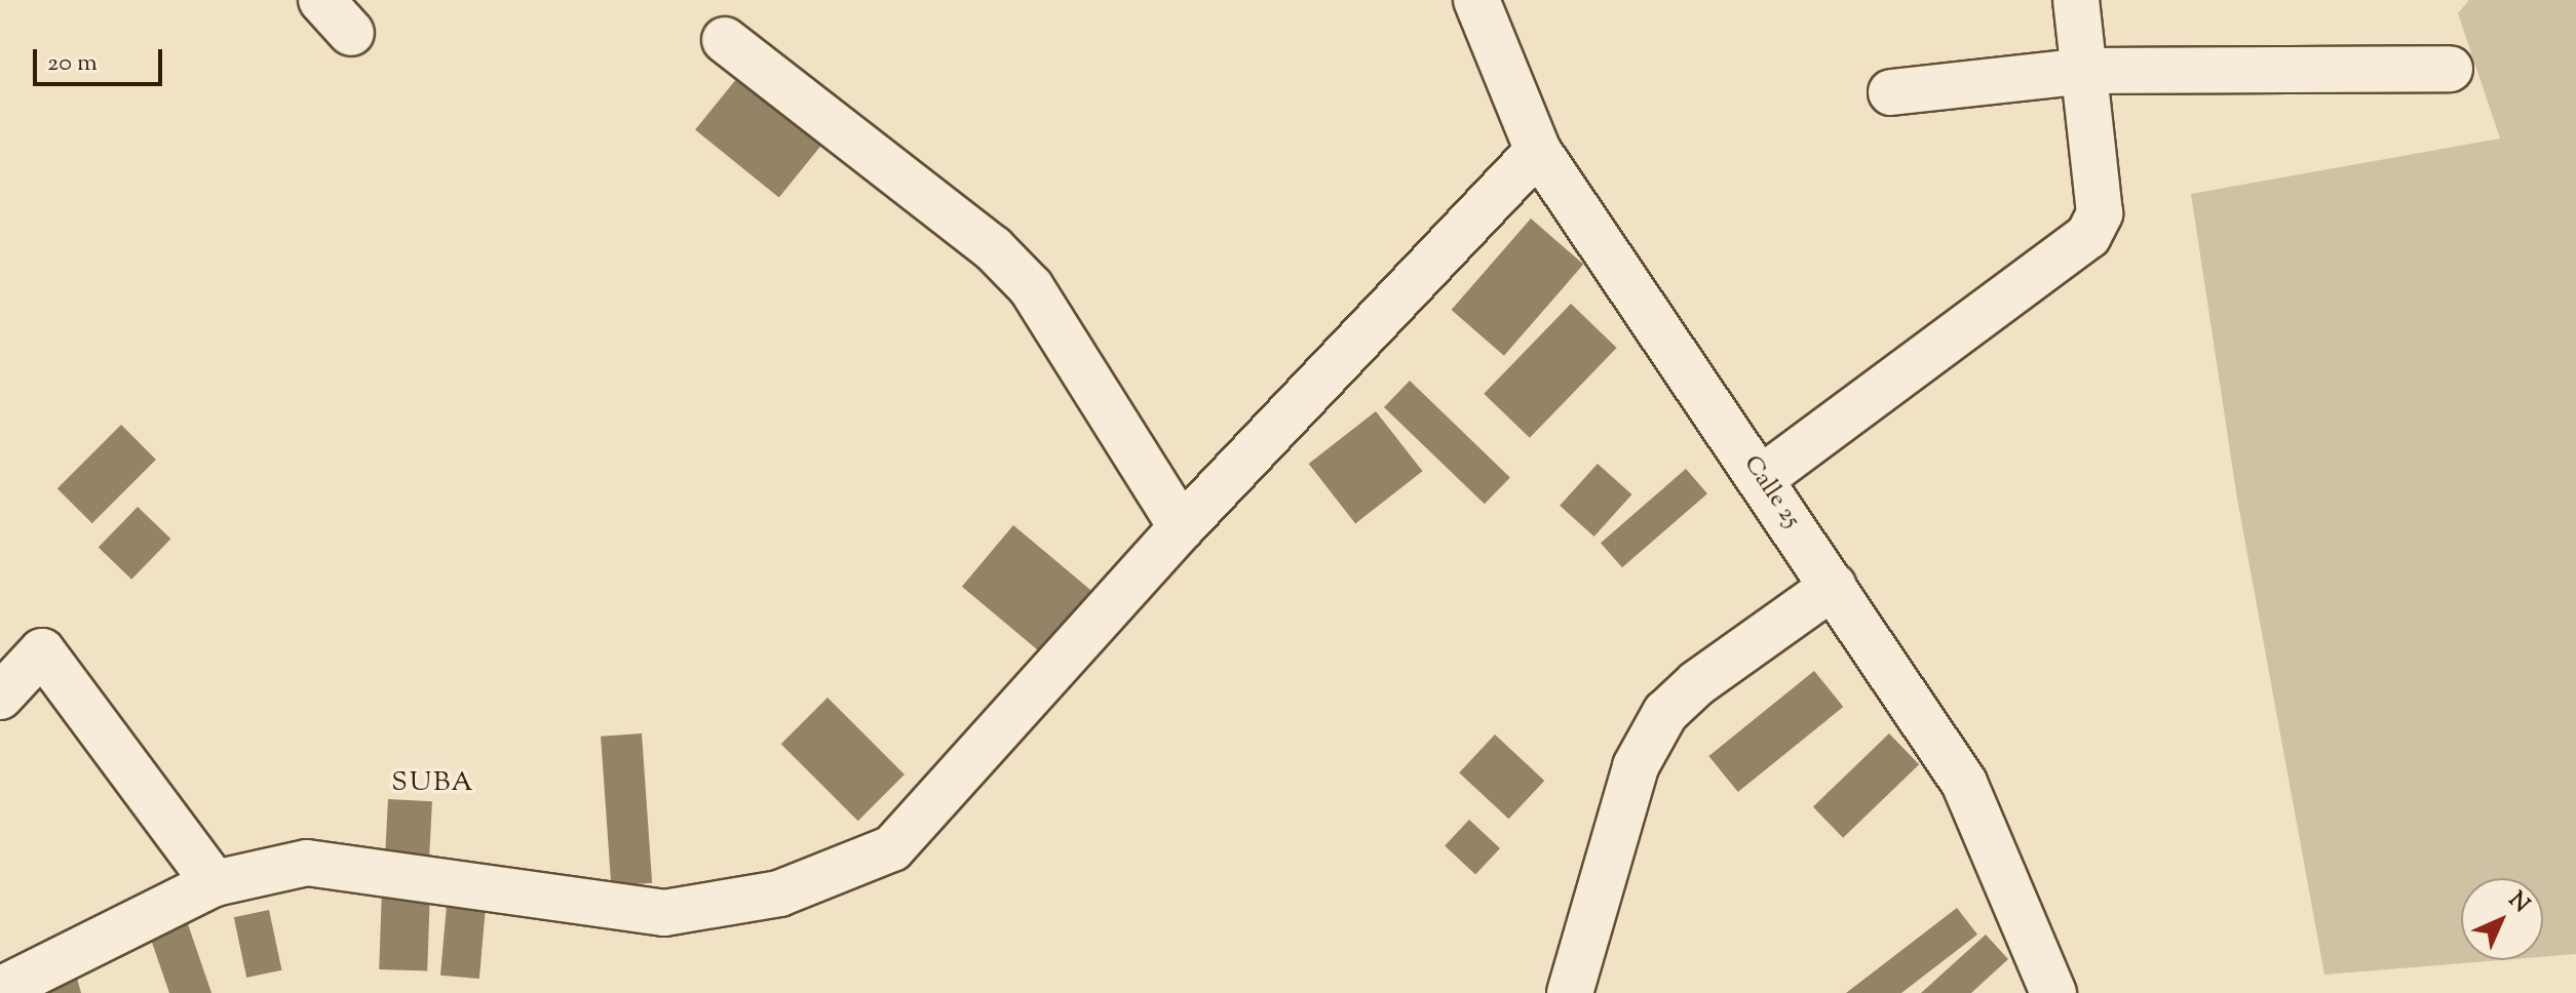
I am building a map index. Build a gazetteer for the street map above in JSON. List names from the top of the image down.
{
  "streets": {
    "street": ["Calle 25"]
  },
  "districts": ["SUBA"],
  "scale_bar": "20 m",
  "north": "top right"
}
